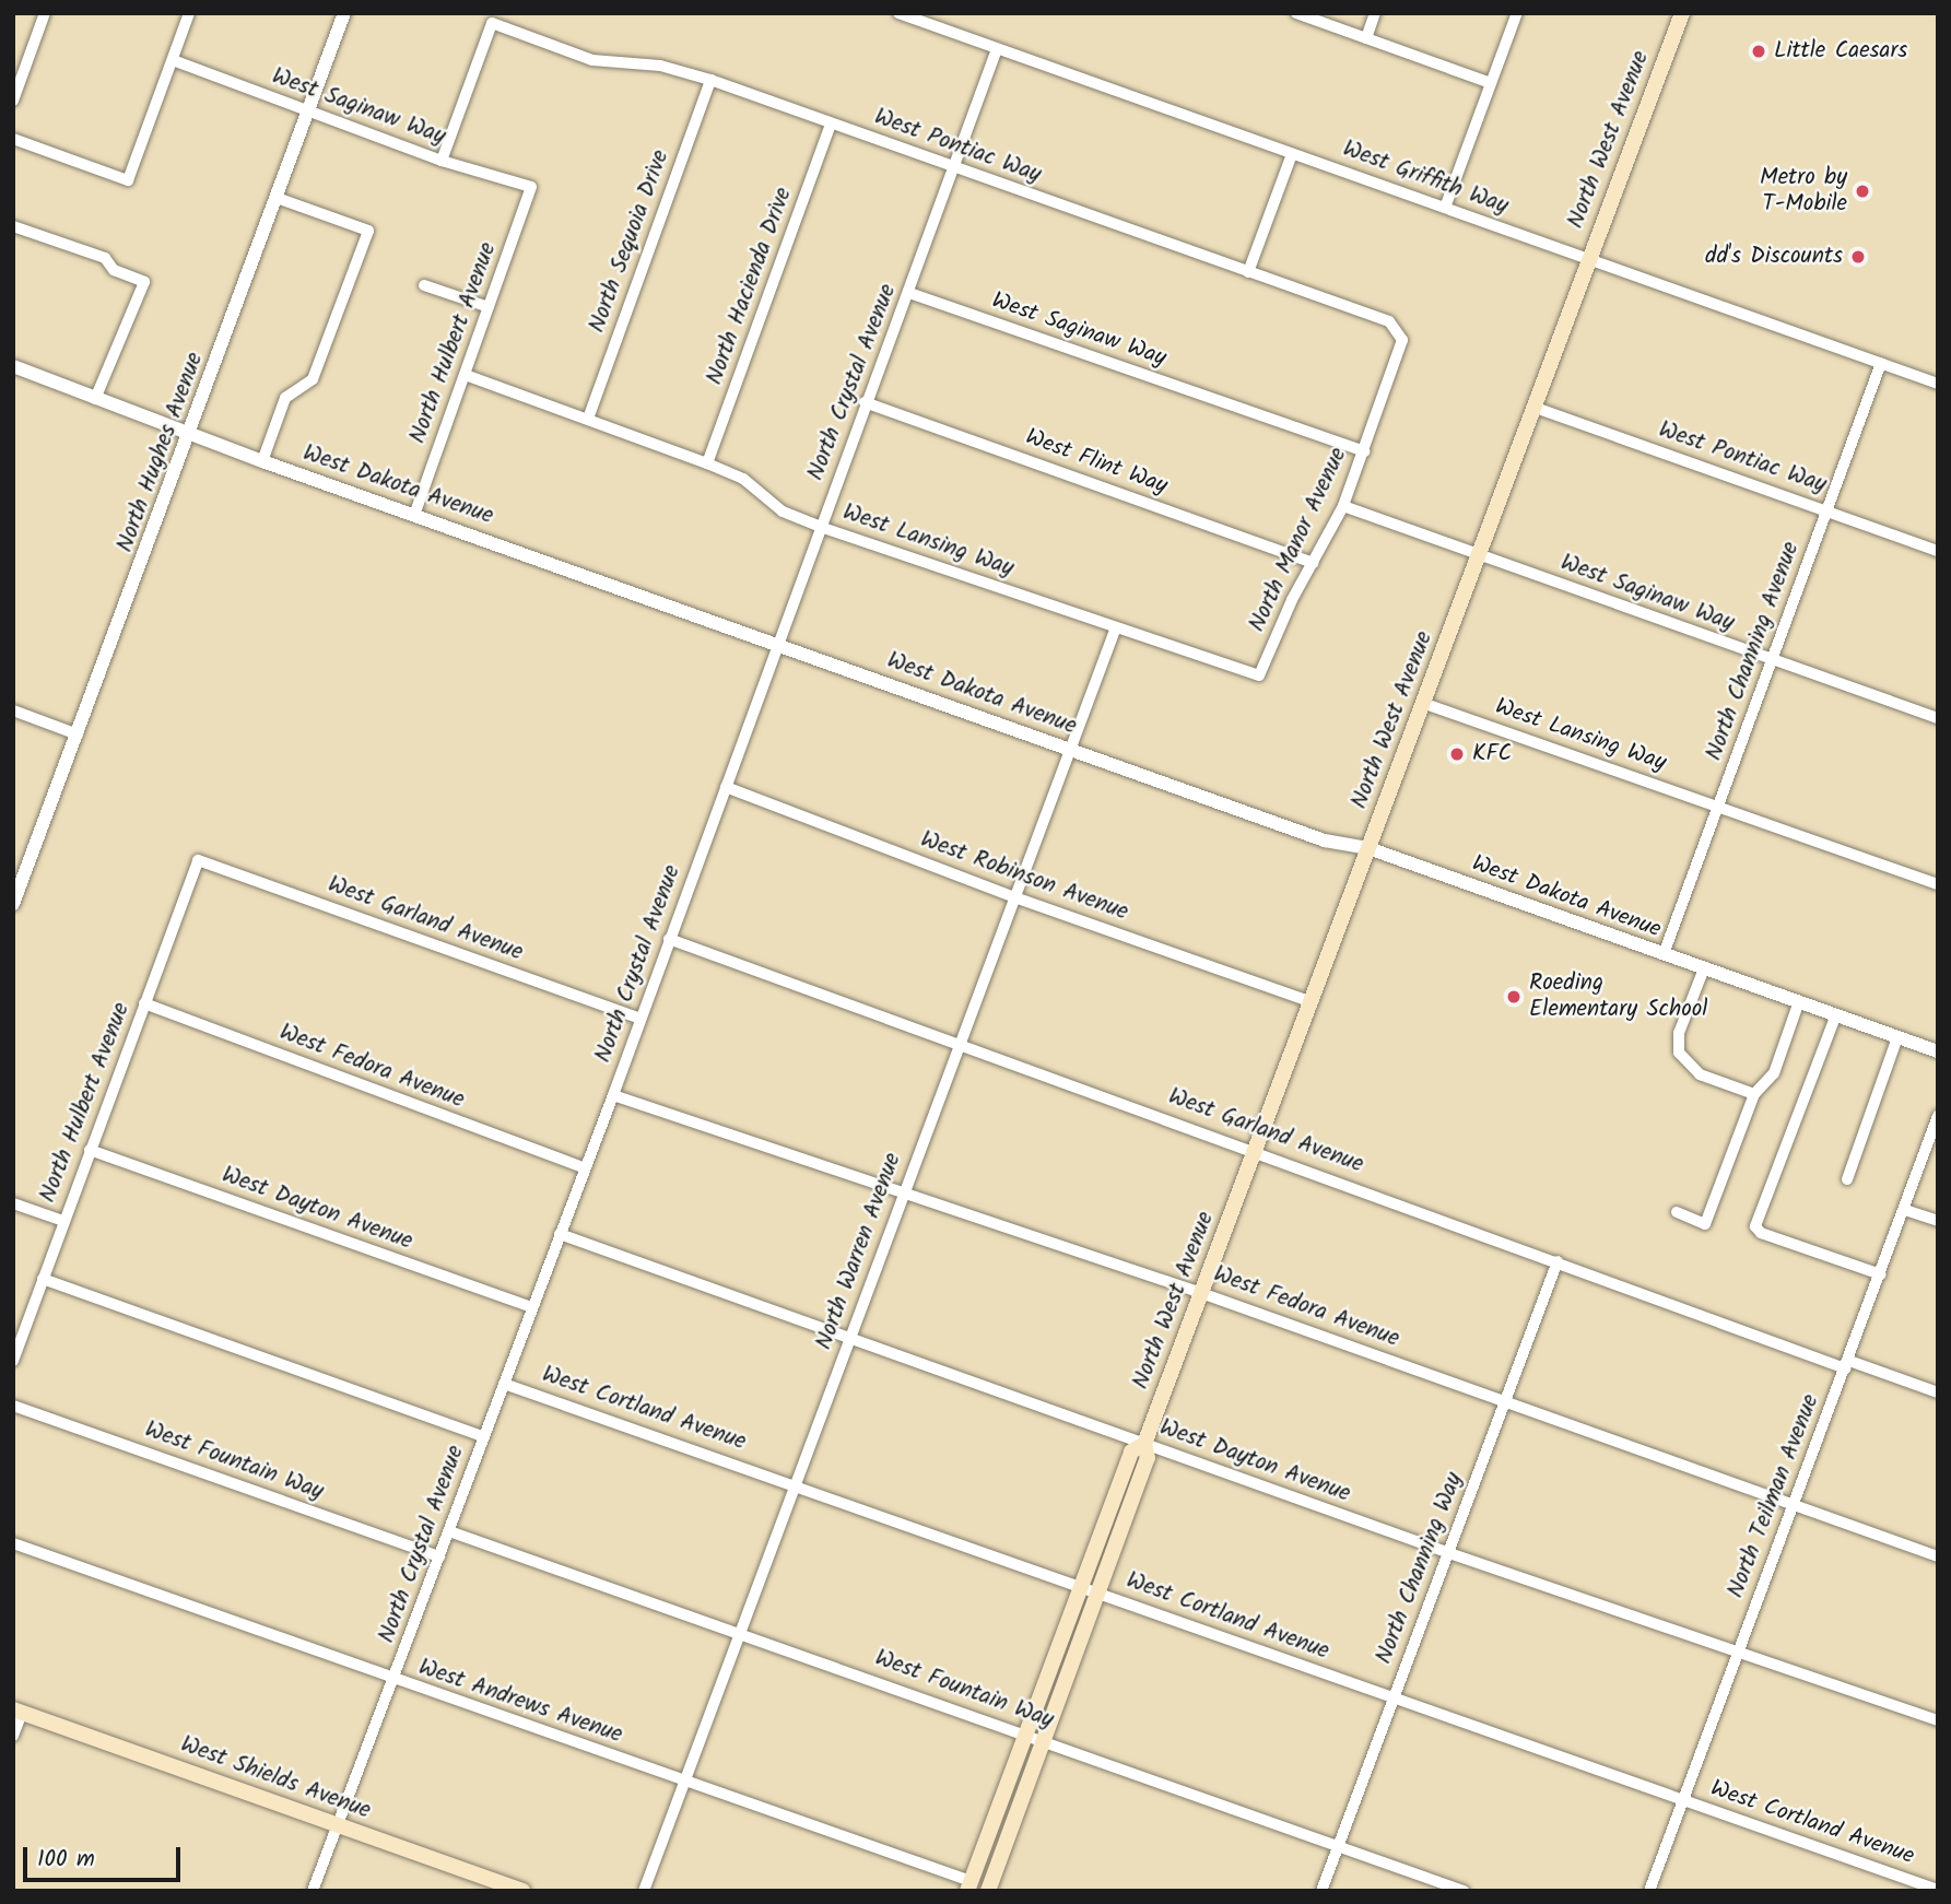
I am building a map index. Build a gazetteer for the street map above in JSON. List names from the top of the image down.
{
  "streets": {
    "main road": ["North West Avenue", "West Shields Avenue"],
    "street": [
      "West Saginaw Way",
      "West Pontiac Way",
      "West Griffith Way",
      "North Sequoia Drive",
      "North Hacienda Drive",
      "North Hulbert Avenue",
      "North Crystal Avenue",
      "North Hughes Avenue",
      "West Flint Way",
      "West Dakota Avenue",
      "North Manor Avenue",
      "West Lansing Way",
      "North Channing Avenue",
      "West Robinson Avenue",
      "West Garland Avenue",
      "West Fedora Avenue",
      "West Dayton Avenue",
      "North Warren Avenue",
      "West Cortland Avenue",
      "West Fountain Way",
      "North Teilman Avenue",
      "North Channing Way",
      "West Andrews Avenue"
    ]
  },
  "crossings": [
    ["West Saginaw Way", "North West Avenue"],
    ["West Saginaw Way", "West Pontiac Way"],
    ["West Saginaw Way", "North Hulbert Avenue"],
    ["West Saginaw Way", "North Crystal Avenue"],
    ["West Saginaw Way", "North Hughes Avenue"],
    ["West Saginaw Way", "North Manor Avenue"],
    ["West Saginaw Way", "North Channing Avenue"],
    ["North West Avenue", "West Pontiac Way"],
    ["North West Avenue", "West Griffith Way"],
    ["North West Avenue", "West Dakota Avenue"],
    ["North West Avenue", "West Lansing Way"],
    ["North West Avenue", "West Robinson Avenue"],
    ["North West Avenue", "West Garland Avenue"],
    ["North West Avenue", "West Fedora Avenue"],
    ["North West Avenue", "West Dayton Avenue"],
    ["North West Avenue", "West Cortland Avenue"],
    ["North West Avenue", "West Fountain Way"],
    ["North West Avenue", "West Andrews Avenue"],
    ["West Pontiac Way", "North Sequoia Drive"],
    ["West Pontiac Way", "North Hacienda Drive"],
    ["West Pontiac Way", "North Crystal Avenue"],
    ["West Pontiac Way", "North Manor Avenue"],
    ["West Pontiac Way", "North Channing Avenue"],
    ["West Griffith Way", "North Crystal Avenue"],
    ["West Griffith Way", "North Channing Avenue"],
    ["North Sequoia Drive", "West Lansing Way"],
    ["North Hacienda Drive", "West Lansing Way"],
    ["North Hulbert Avenue", "West Dakota Avenue"],
    ["North Hulbert Avenue", "West Lansing Way"],
    ["North Hulbert Avenue", "West Garland Avenue"],
    ["North Hulbert Avenue", "West Fedora Avenue"],
    ["North Hulbert Avenue", "West Dayton Avenue"],
    ["North Crystal Avenue", "West Flint Way"],
    ["North Crystal Avenue", "West Dakota Avenue"],
    ["North Crystal Avenue", "West Lansing Way"],
    ["North Crystal Avenue", "West Robinson Avenue"],
    ["North Crystal Avenue", "West Garland Avenue"],
    ["North Crystal Avenue", "West Fedora Avenue"],
    ["North Crystal Avenue", "West Dayton Avenue"],
    ["North Crystal Avenue", "West Cortland Avenue"],
    ["North Crystal Avenue", "West Fountain Way"],
    ["North Crystal Avenue", "West Andrews Avenue"],
    ["North Crystal Avenue", "West Shields Avenue"],
    ["North Hughes Avenue", "West Dakota Avenue"],
    ["West Flint Way", "North Manor Avenue"],
    ["West Dakota Avenue", "North Channing Avenue"],
    ["West Dakota Avenue", "North Warren Avenue"],
    ["North Manor Avenue", "West Lansing Way"],
    ["West Lansing Way", "North Channing Avenue"],
    ["West Lansing Way", "North Warren Avenue"],
    ["West Robinson Avenue", "North Warren Avenue"],
    ["West Garland Avenue", "North Warren Avenue"],
    ["West Garland Avenue", "North Teilman Avenue"],
    ["West Garland Avenue", "North Channing Way"],
    ["West Fedora Avenue", "North Warren Avenue"],
    ["West Fedora Avenue", "North Teilman Avenue"],
    ["West Fedora Avenue", "North Channing Way"],
    ["West Dayton Avenue", "North Warren Avenue"],
    ["West Dayton Avenue", "North Teilman Avenue"],
    ["West Dayton Avenue", "North Channing Way"],
    ["North Warren Avenue", "West Cortland Avenue"],
    ["North Warren Avenue", "West Fountain Way"],
    ["North Warren Avenue", "West Andrews Avenue"],
    ["West Cortland Avenue", "North Teilman Avenue"],
    ["West Cortland Avenue", "North Channing Way"],
    ["West Fountain Way", "North Channing Way"]
  ],
  "places": [
    "Little Caesars",
    "Metro by T-Mobile",
    "dd's Discounts",
    "KFC",
    "Roeding Elementary School"
  ],
  "scale_bar": "100 m"
}
